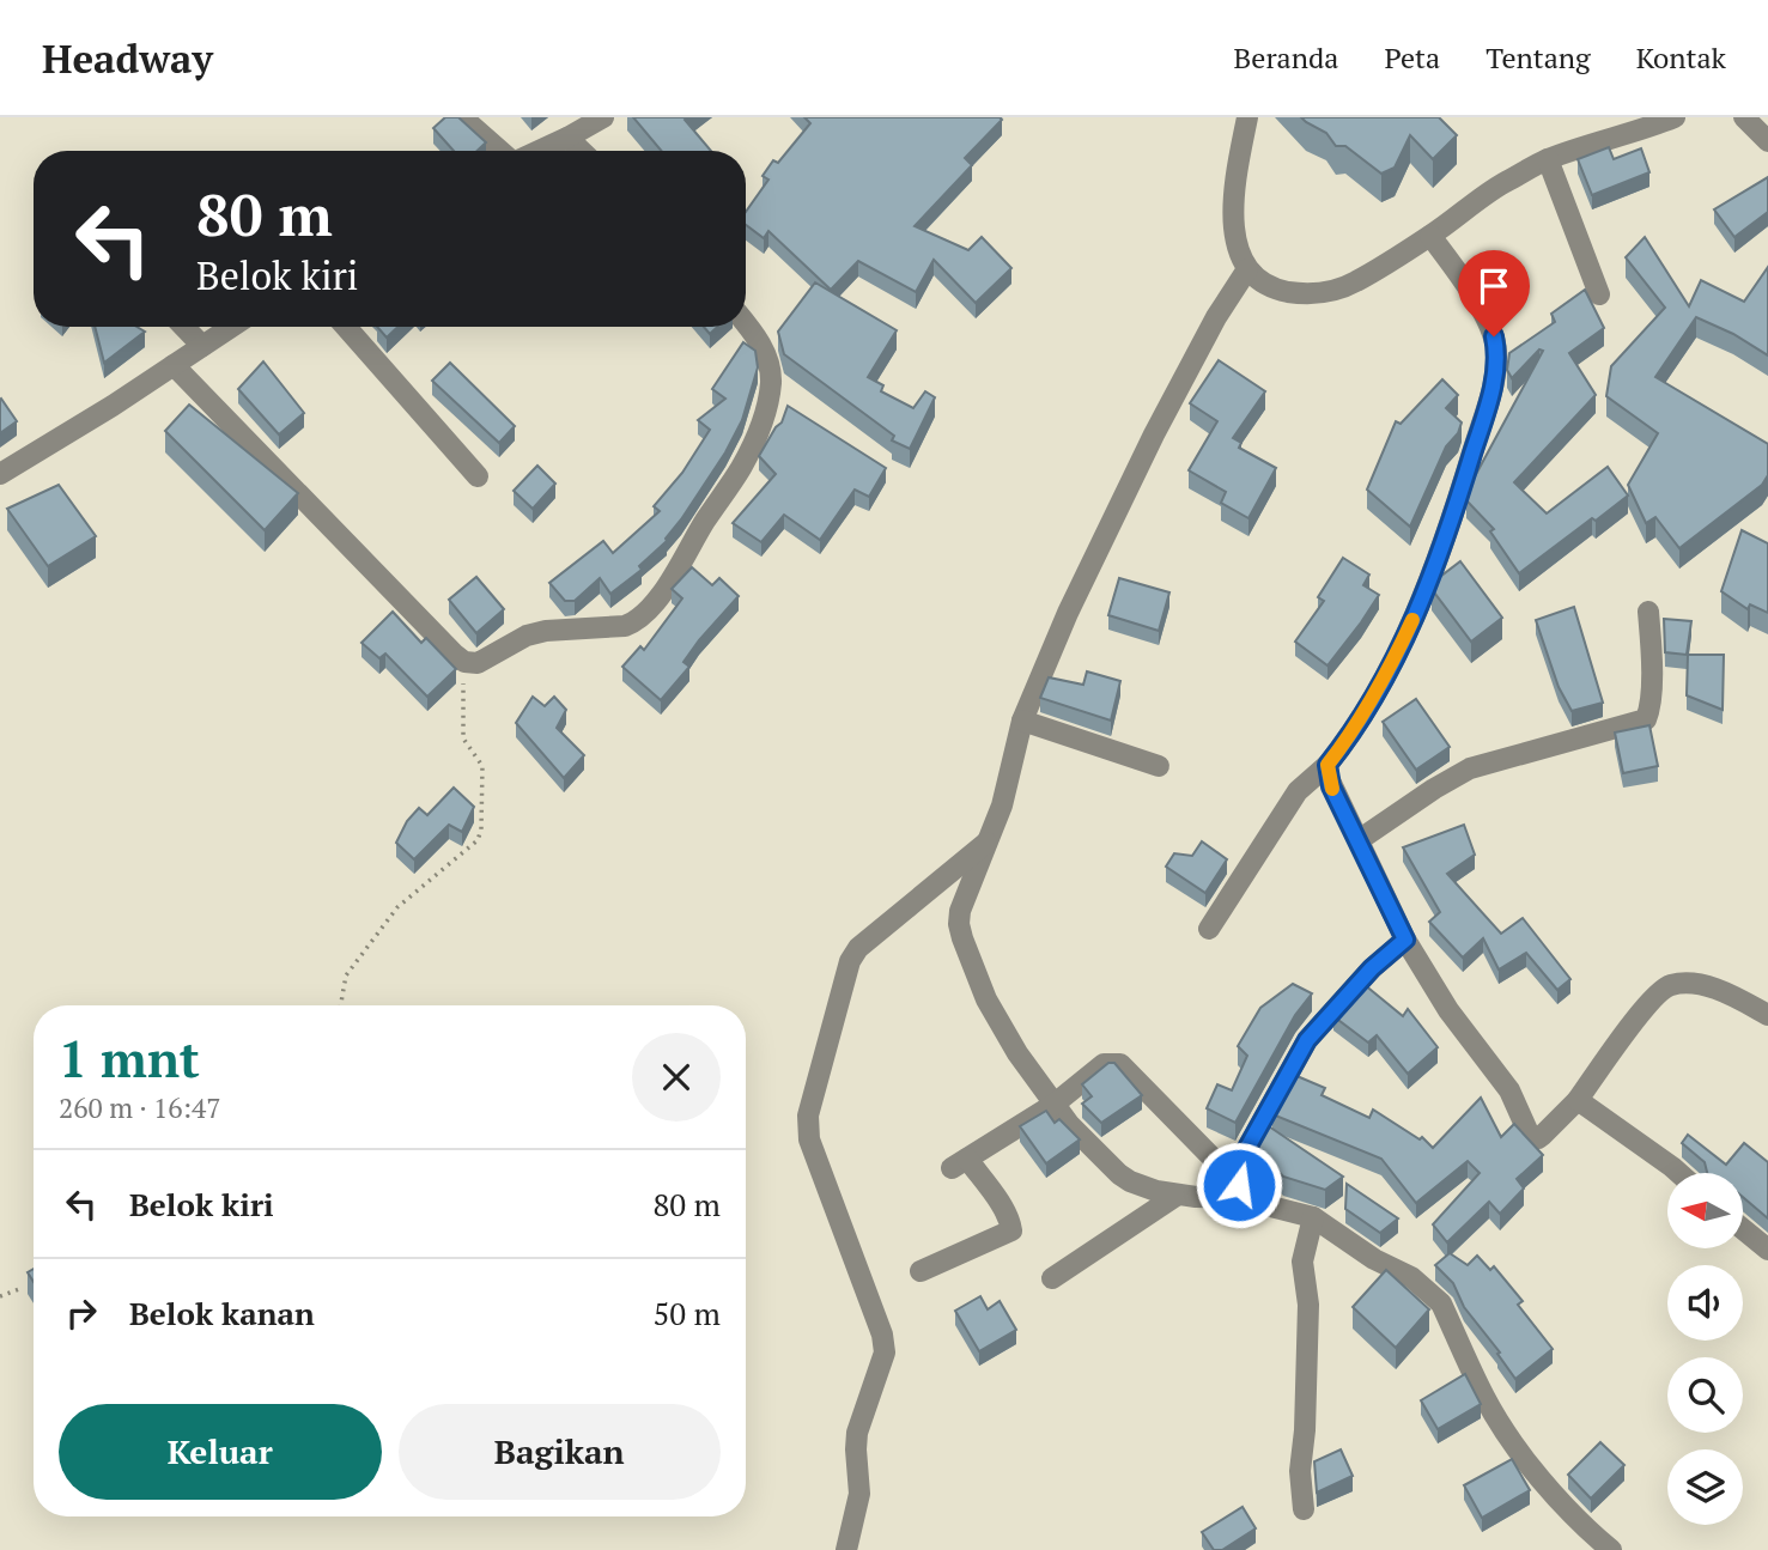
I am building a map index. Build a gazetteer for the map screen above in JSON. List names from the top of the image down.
{
  "north": "left",
  "page": {
    "header": "Headway",
    "nav": [
      "Beranda",
      "Peta",
      "Tentang",
      "Kontak"
    ],
    "turn": ["80 m", "Belok kiri"],
    "heading": ["1 mnt", "260 m · 16:47"],
    "list": [
      {
        "name": "Belok kiri",
        "value": "80 m"
      },
      {
        "name": "Belok kanan",
        "value": "50 m"
      }
    ],
    "buttons": ["Keluar", "Bagikan"]
  }
}
